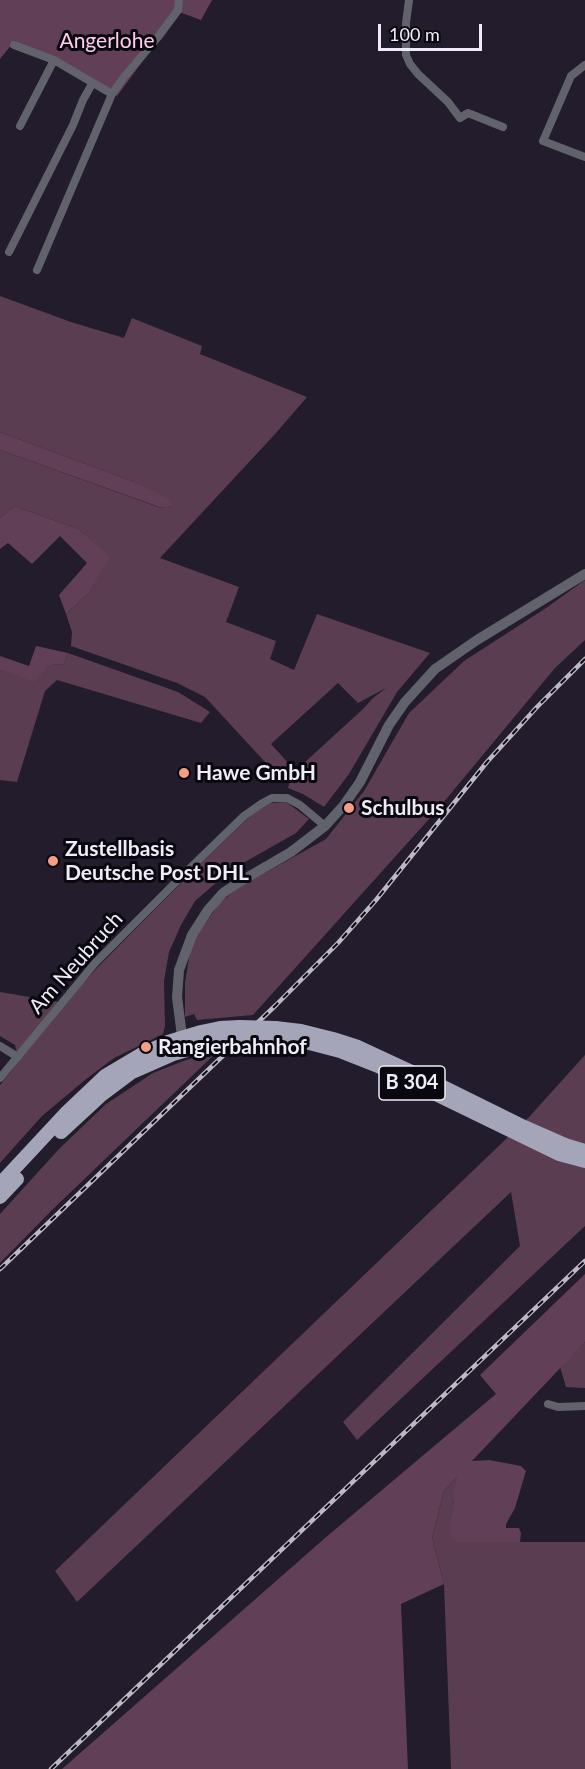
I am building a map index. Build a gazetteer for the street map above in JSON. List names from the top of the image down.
{
  "streets": {
    "main road": ["B 304"],
    "street": ["Am Neubruch"]
  },
  "parks": ["Angerlohe"],
  "places": [
    "Hawe GmbH",
    "Schulbus",
    "Zustellbasis Deutsche Post DHL",
    "Rangierbahnhof"
  ],
  "scale_bar": "100 m"
}
